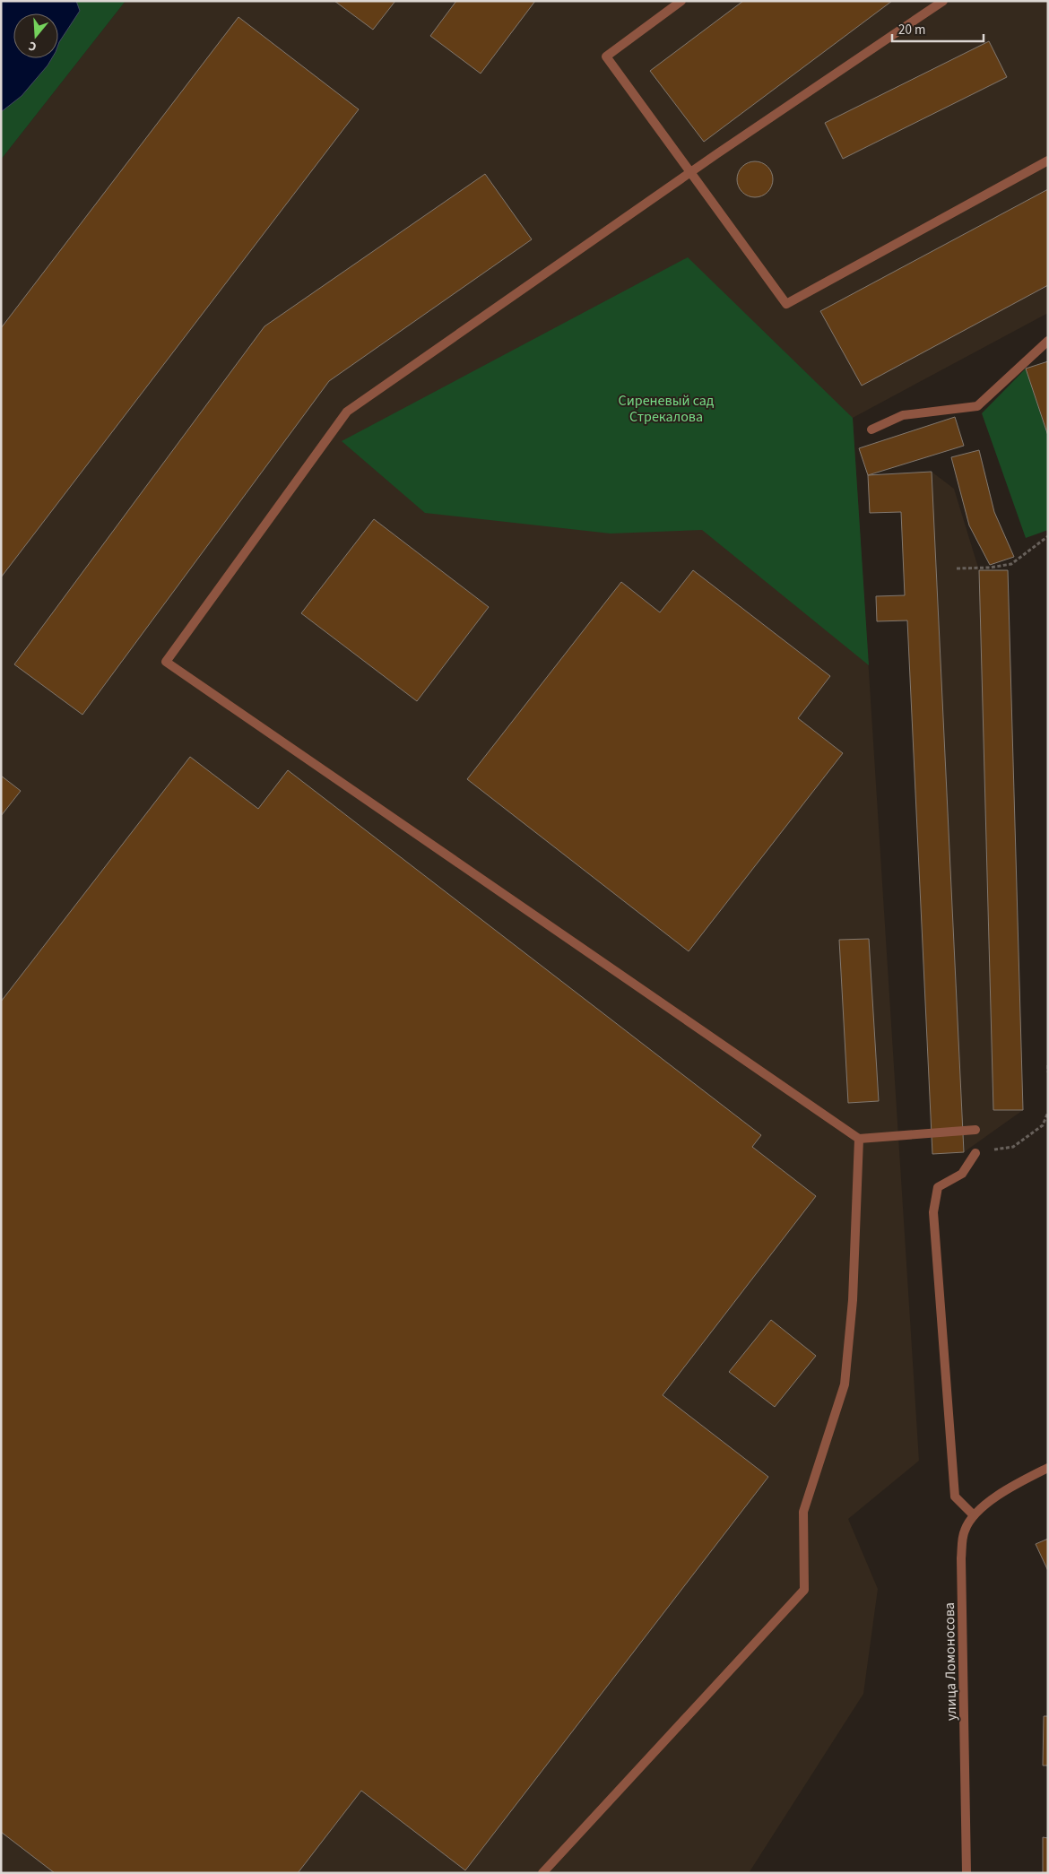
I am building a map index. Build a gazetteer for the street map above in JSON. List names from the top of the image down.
{
  "streets": {
    "street": ["улица Ломоносова"]
  },
  "parks": ["Сиреневый сад Стрекалова"],
  "scale_bar": "20 m",
  "north": "bottom"
}
